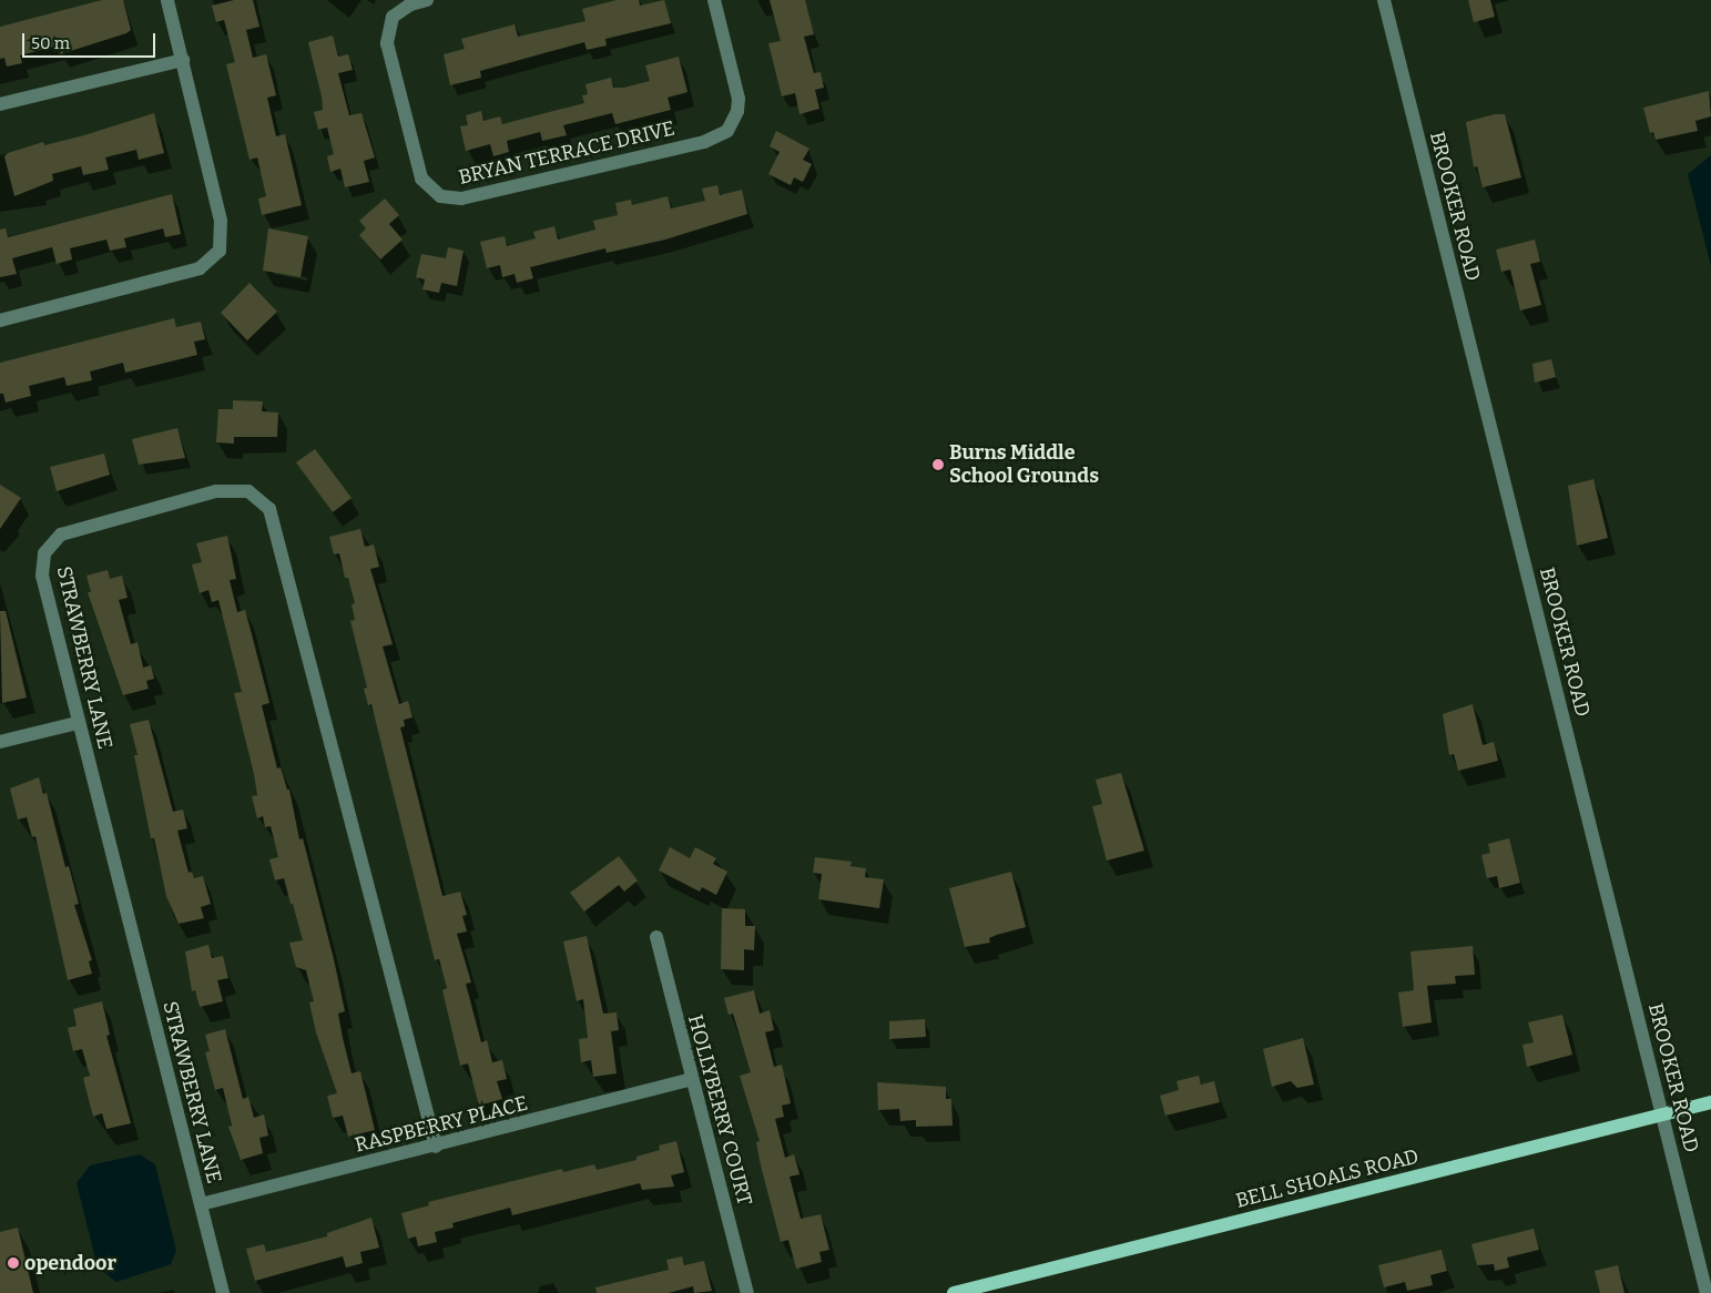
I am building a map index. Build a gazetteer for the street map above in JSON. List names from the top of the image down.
{
  "streets": {
    "main road": ["BELL SHOALS ROAD"],
    "street": [
      "BRYAN TERRACE DRIVE",
      "BROOKER ROAD",
      "STRAWBERRY LANE",
      "HOLLYBERRY COURT",
      "RASPBERRY PLACE"
    ]
  },
  "crossings": [
    ["BROOKER ROAD", "BELL SHOALS ROAD"],
    ["STRAWBERRY LANE", "RASPBERRY PLACE"],
    ["HOLLYBERRY COURT", "RASPBERRY PLACE"]
  ],
  "places": ["Burns Middle School Grounds", "opendoor"],
  "scale_bar": "50 m"
}
